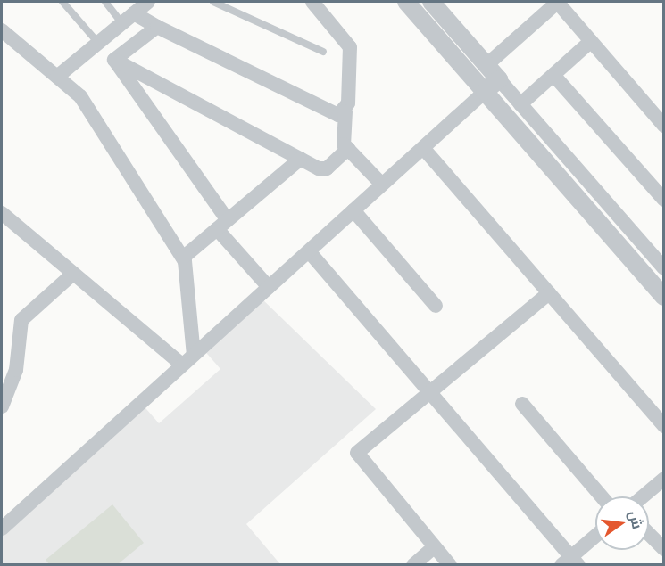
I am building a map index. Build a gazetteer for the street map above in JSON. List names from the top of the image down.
{
  "north": "right"
}
